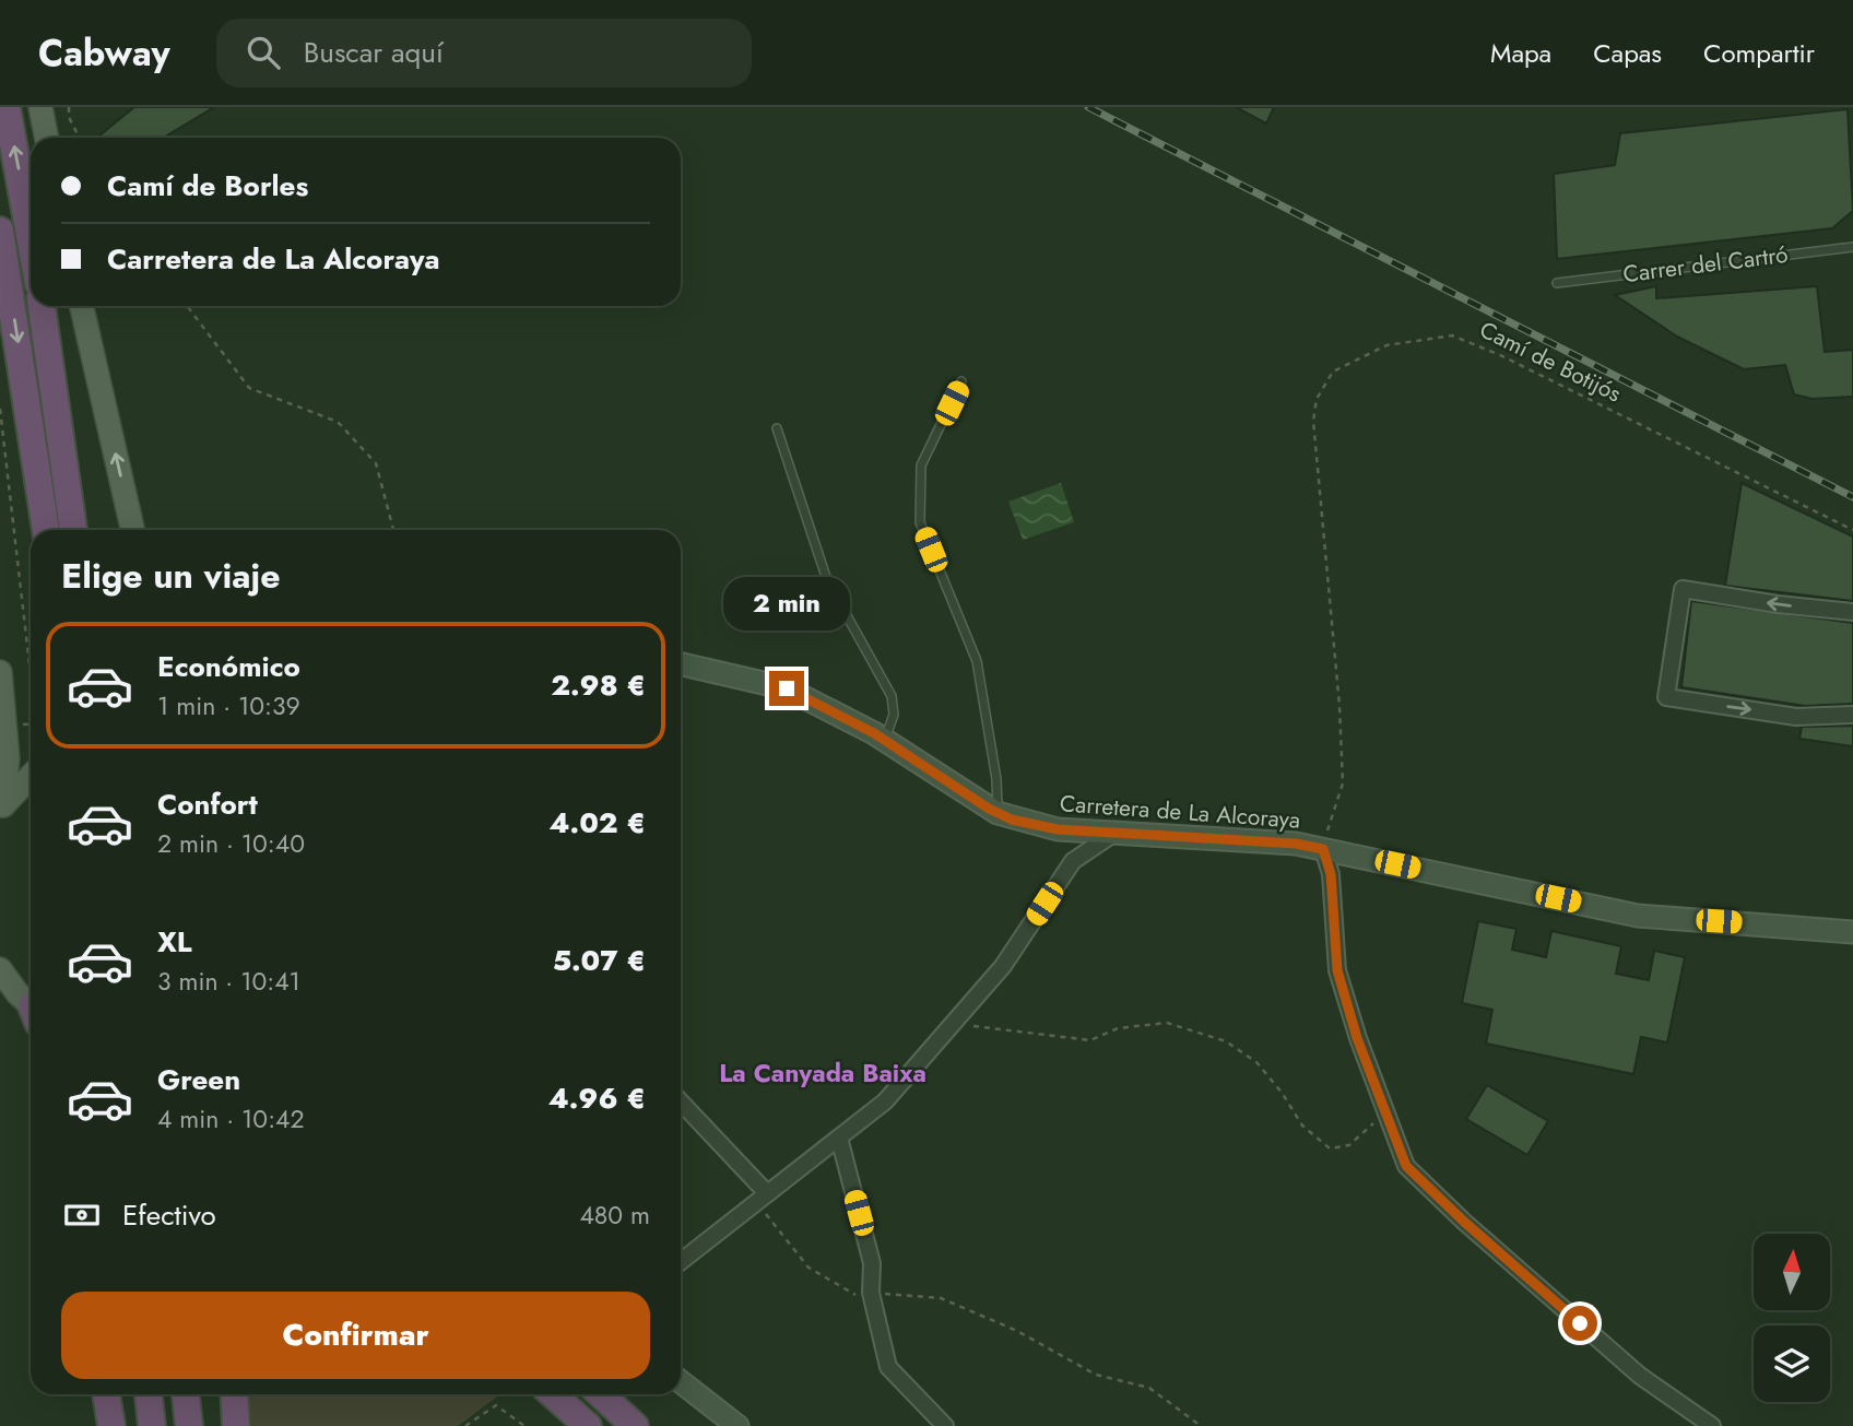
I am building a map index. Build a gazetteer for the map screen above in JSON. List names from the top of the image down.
{
  "streets": {
    "street": ["Carretera de La Alcoraya"],
    "lane": ["Carrer del Cartró"],
    "path": ["Camí de Botijós"]
  },
  "crossings": [
    ["Camí de Botijós", "Carretera de La Alcoraya"]
  ],
  "districts": ["La Canyada Baixa"],
  "north": "top",
  "page": {
    "header": "Cabway",
    "search": "Buscar aquí",
    "nav": ["Mapa", "Capas", "Compartir"],
    "banner": ["Camí de Borles", "Carretera de La Alcoraya"],
    "heading": "Elige un viaje",
    "bubble": "2 min",
    "list": [
      {
        "name": "Económico",
        "note": "1 min · 10:39",
        "value": "2.98 €"
      },
      {
        "name": "Confort",
        "note": "2 min · 10:40",
        "value": "4.02 €"
      },
      {
        "name": "XL",
        "note": "3 min · 10:41",
        "value": "5.07 €"
      },
      {
        "name": "Green",
        "note": "4 min · 10:42",
        "value": "4.96 €"
      }
    ],
    "pay": ["Efectivo", "480 m"],
    "buttons": "Confirmar"
  }
}
